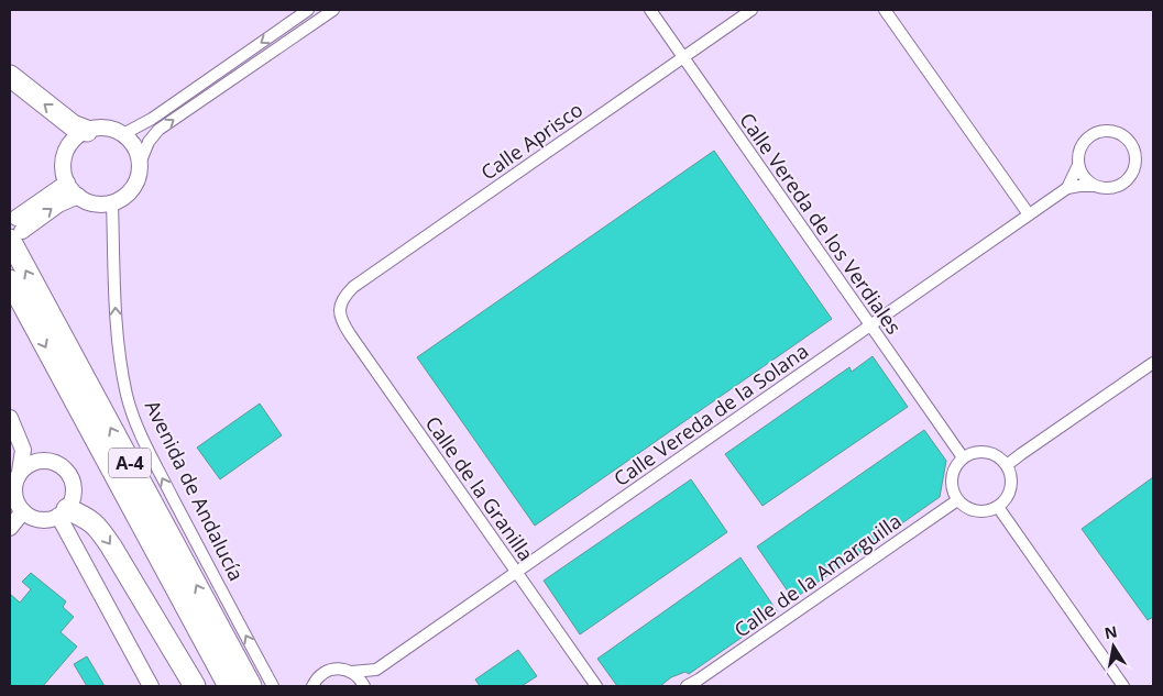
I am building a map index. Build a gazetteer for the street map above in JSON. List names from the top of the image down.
{
  "streets": {
    "highway": ["A-4"],
    "street": [
      "Calle Aprisco",
      "Calle Vereda de los Verdiales",
      "Calle Vereda de la Solana",
      "Calle de la Granilla",
      "Avenida de Andalucía",
      "Calle de la Amarguilla"
    ]
  },
  "crossings": [
    ["Calle Aprisco", "Calle Vereda de los Verdiales"],
    ["Calle Aprisco", "Calle de la Granilla"],
    ["Calle Vereda de los Verdiales", "Calle Vereda de la Solana"],
    ["Calle Vereda de los Verdiales", "Calle de la Amarguilla"],
    ["Calle Vereda de la Solana", "Calle de la Granilla"]
  ],
  "one_way": ["Avenida de Andalucía"],
  "north": "top"
}
